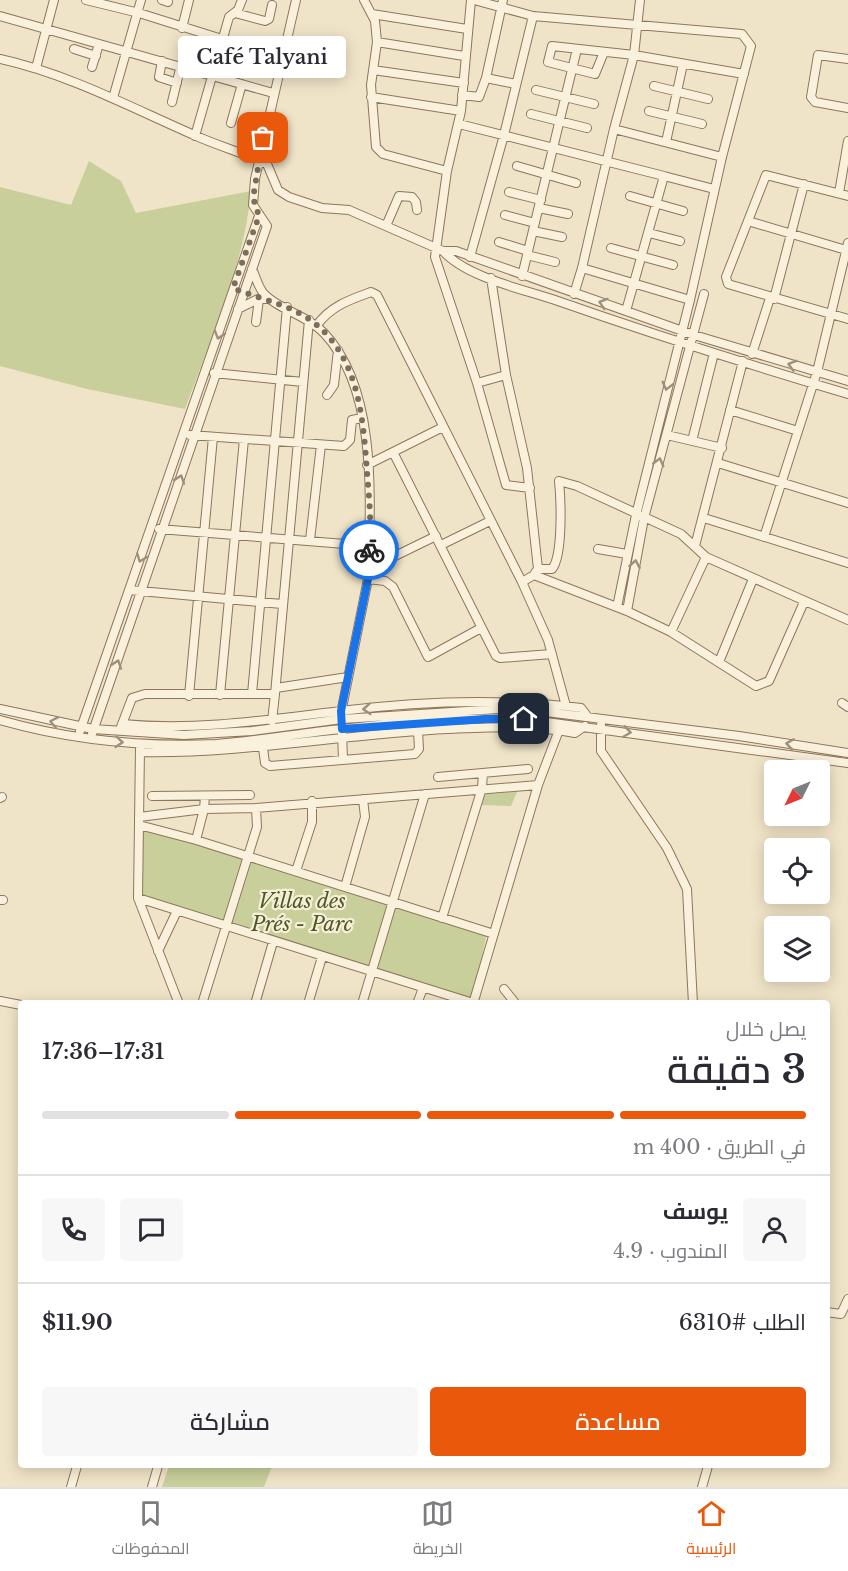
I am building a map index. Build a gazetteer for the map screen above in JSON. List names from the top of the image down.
{
  "parks": ["Villas des Prés - Parc"],
  "places": ["Café Talyani"],
  "north": "bottom left",
  "page": {
    "bubble": "Café Talyani",
    "heading": ["3 دقيقة", "يصل خلال", "17:31–17:36"],
    "panel": [
      "يوسف",
      "المندوب · 4.9",
      "الطلب #6310",
      "$11.90"
    ],
    "bar": "في الطريق · 400 m",
    "buttons": ["مساعدة", "مشاركة"],
    "tabs": ["الرئيسية", "الخريطة", "المحفوظات"]
  }
}
